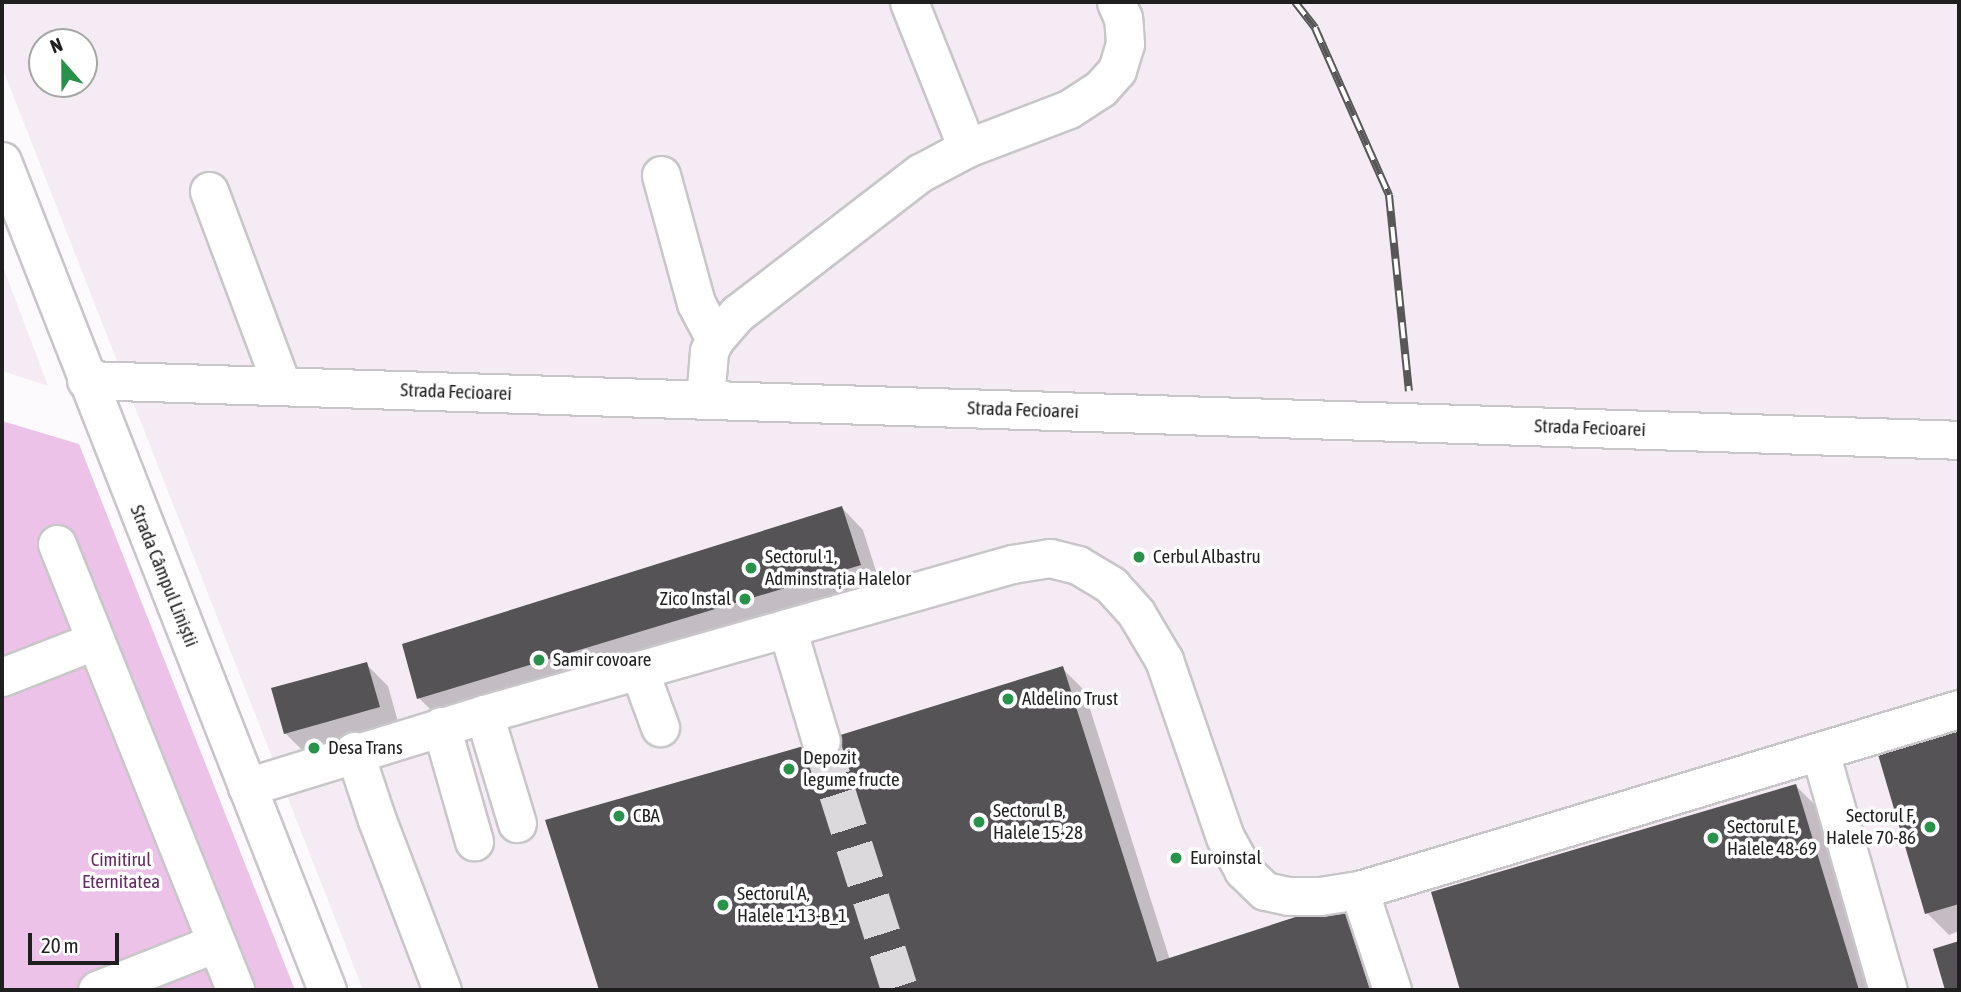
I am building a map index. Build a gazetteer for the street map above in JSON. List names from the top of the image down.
{
  "streets": {
    "street": ["Strada Fecioarei", "Strada Câmpul Liniștii"]
  },
  "crossings": [
    ["Strada Fecioarei", "Strada Câmpul Liniștii"]
  ],
  "parks": ["Cimitirul Eternitatea"],
  "places": [
    "Cerbul Albastru",
    "Sectorul 1, Adminstrația Halelor",
    "Zico Instal",
    "Samir covoare",
    "Aldelino Trust",
    "Desa Trans",
    "Depozit legume fructe",
    "CBA",
    "Sectorul B, Halele 15-28",
    "Sectorul F, Halele 70-86",
    "Sectorul E, Halele 48-69",
    "Euroinstal",
    "Sectorul A, Halele 1-13-B_1"
  ],
  "scale_bar": "20 m",
  "north": "top"
}
